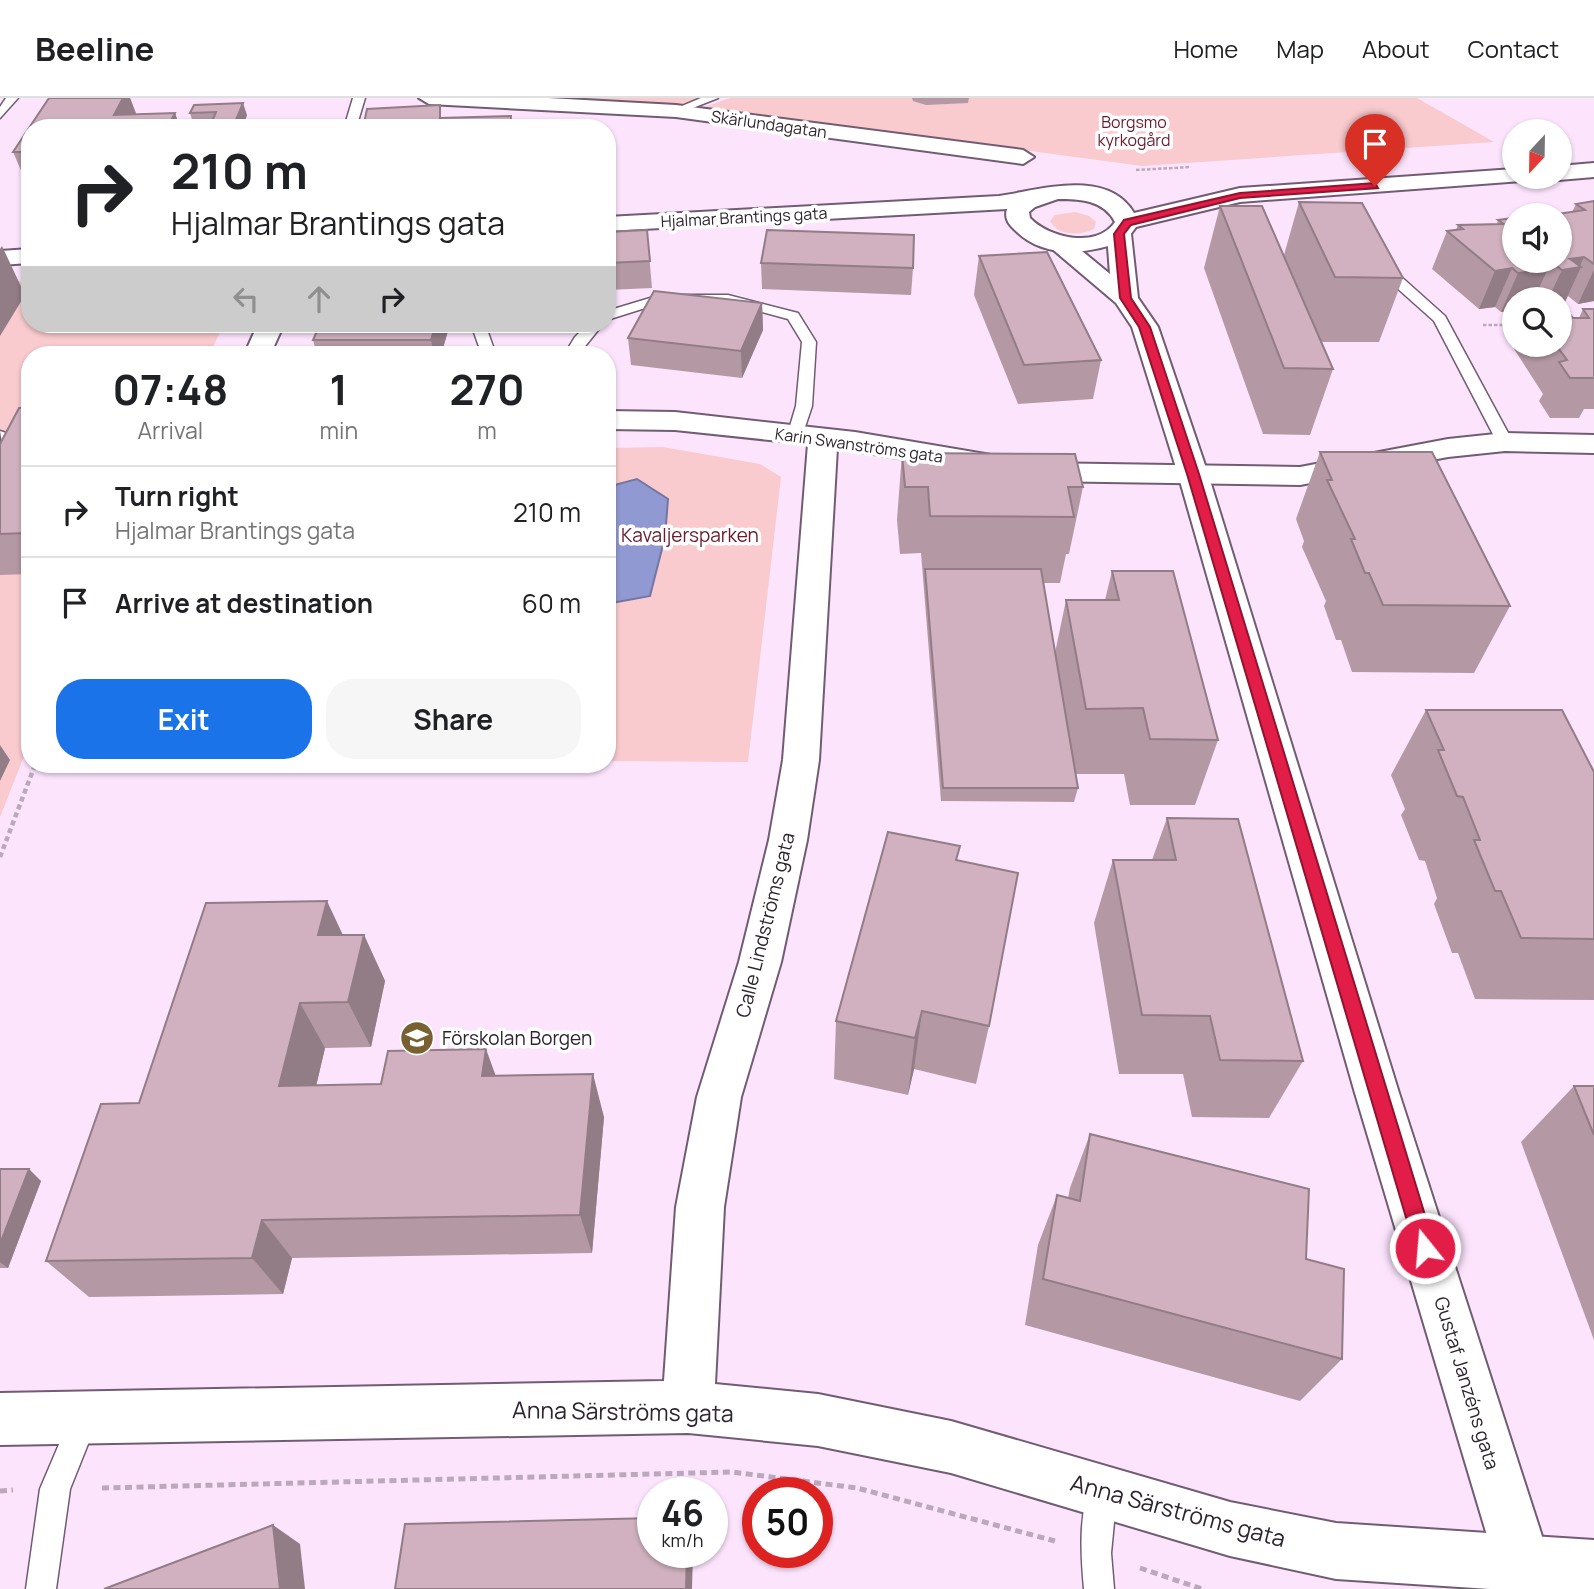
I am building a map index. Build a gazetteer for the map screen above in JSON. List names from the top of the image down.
{
  "streets": {
    "street": [
      "Skärlundagatan",
      "Hjalmar Brantings gata",
      "Karin Swanströms gata",
      "Calle Lindströms gata",
      "Gustaf Janzéns gata",
      "Anna Särströms gata"
    ]
  },
  "crossings": [
    ["Hjalmar Brantings gata", "Gustaf Janzéns gata"],
    ["Karin Swanströms gata", "Calle Lindströms gata"],
    ["Karin Swanströms gata", "Gustaf Janzéns gata"],
    ["Calle Lindströms gata", "Anna Särströms gata"],
    ["Gustaf Janzéns gata", "Anna Särströms gata"]
  ],
  "parks": ["Borgsmo kyrkogård", "Kavaljersparken"],
  "places": {
    "school or university": ["Förskolan Borgen"]
  },
  "north": "bottom",
  "page": {
    "header": "Beeline",
    "nav": [
      "Home",
      "Map",
      "About",
      "Contact"
    ],
    "turn": ["210 m", "Hjalmar Brantings gata"],
    "eta": [
      "07:48",
      "Arrival",
      "1",
      "min",
      "270",
      "m"
    ],
    "list": [
      {
        "name": "Turn right",
        "note": "Hjalmar Brantings gata",
        "value": "210 m"
      },
      {
        "name": "Arrive at destination",
        "value": "60 m"
      }
    ],
    "buttons": ["Exit", "Share"],
    "speed": "46 km/h",
    "limit": "50"
  }
}
